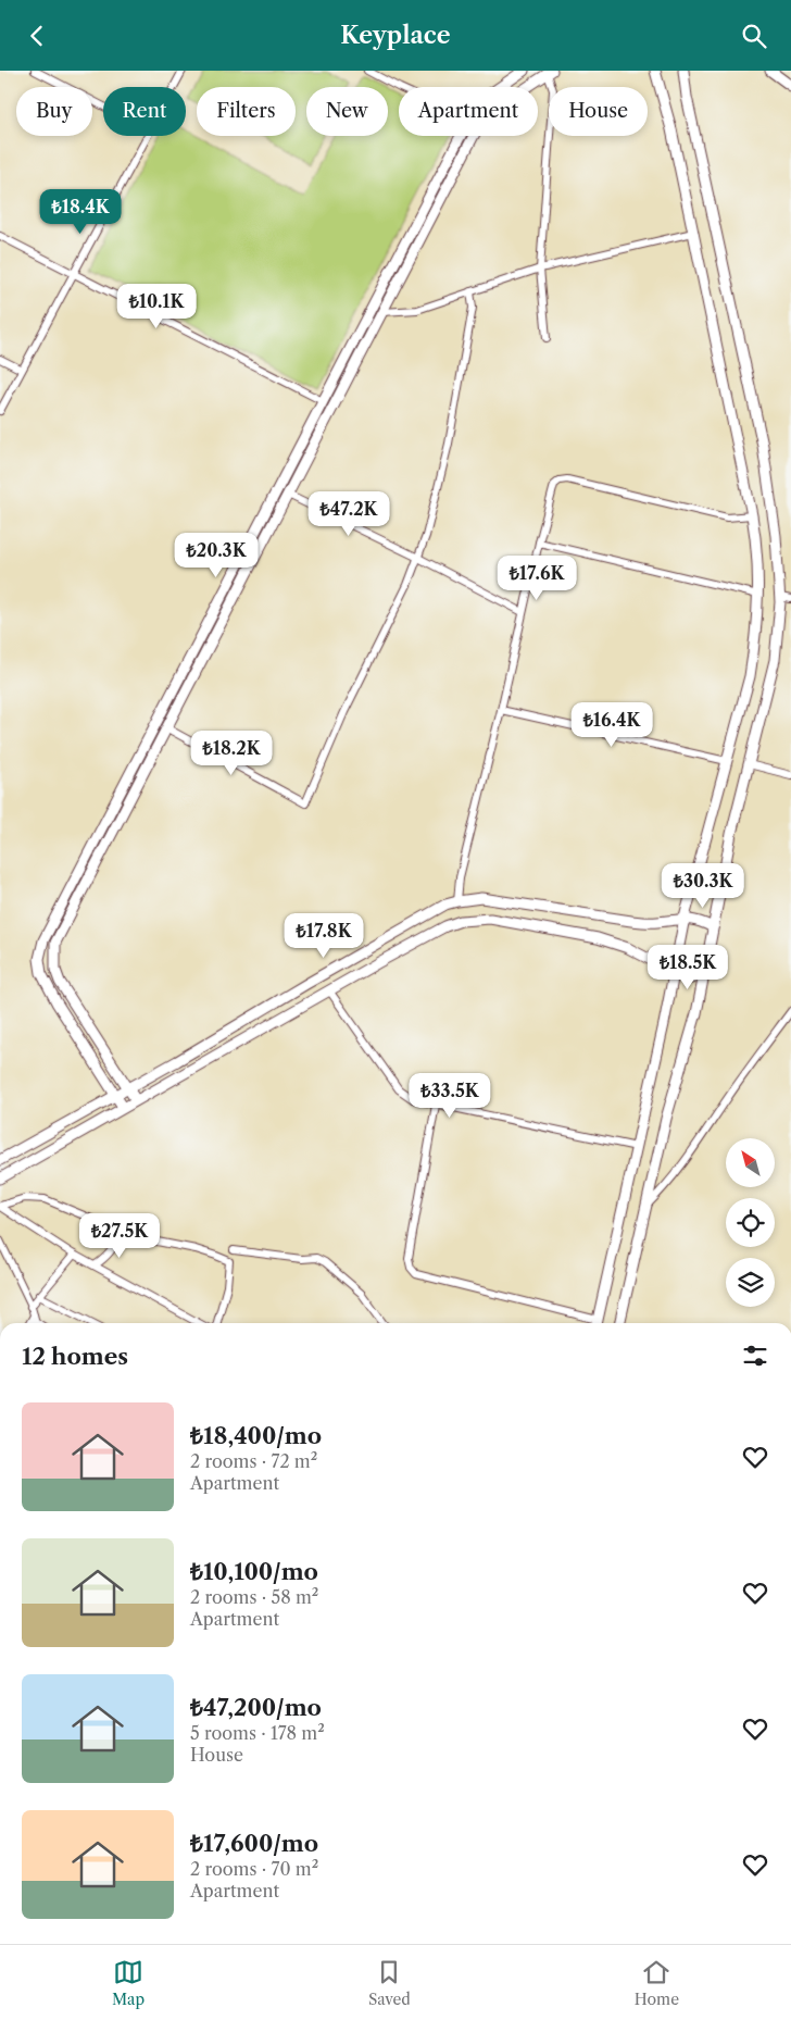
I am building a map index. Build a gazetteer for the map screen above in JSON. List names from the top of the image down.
{
  "north": "top left",
  "page": {
    "header": "Keyplace",
    "chip": [
      "Buy",
      "Rent",
      "Filters",
      "New",
      "Apartment",
      "House"
    ],
    "price": [
      "₺18.4K",
      "₺10.1K",
      "₺47.2K",
      "₺20.3K",
      "₺17.6K",
      "₺16.4K",
      "₺18.2K",
      "₺30.3K",
      "₺17.8K",
      "₺18.5K",
      "₺33.5K",
      "₺27.5K"
    ],
    "heading": "12 homes",
    "list": [
      {
        "name": "₺18,400/mo",
        "note": "2 rooms · 72 m² · Apartment"
      },
      {
        "name": "₺10,100/mo",
        "note": "2 rooms · 58 m² · Apartment"
      },
      {
        "name": "₺47,200/mo",
        "note": "5 rooms · 178 m² · House"
      },
      {
        "name": "₺17,600/mo",
        "note": "2 rooms · 70 m² · Apartment"
      }
    ],
    "tabs": ["Map", "Saved", "Home"]
  }
}
